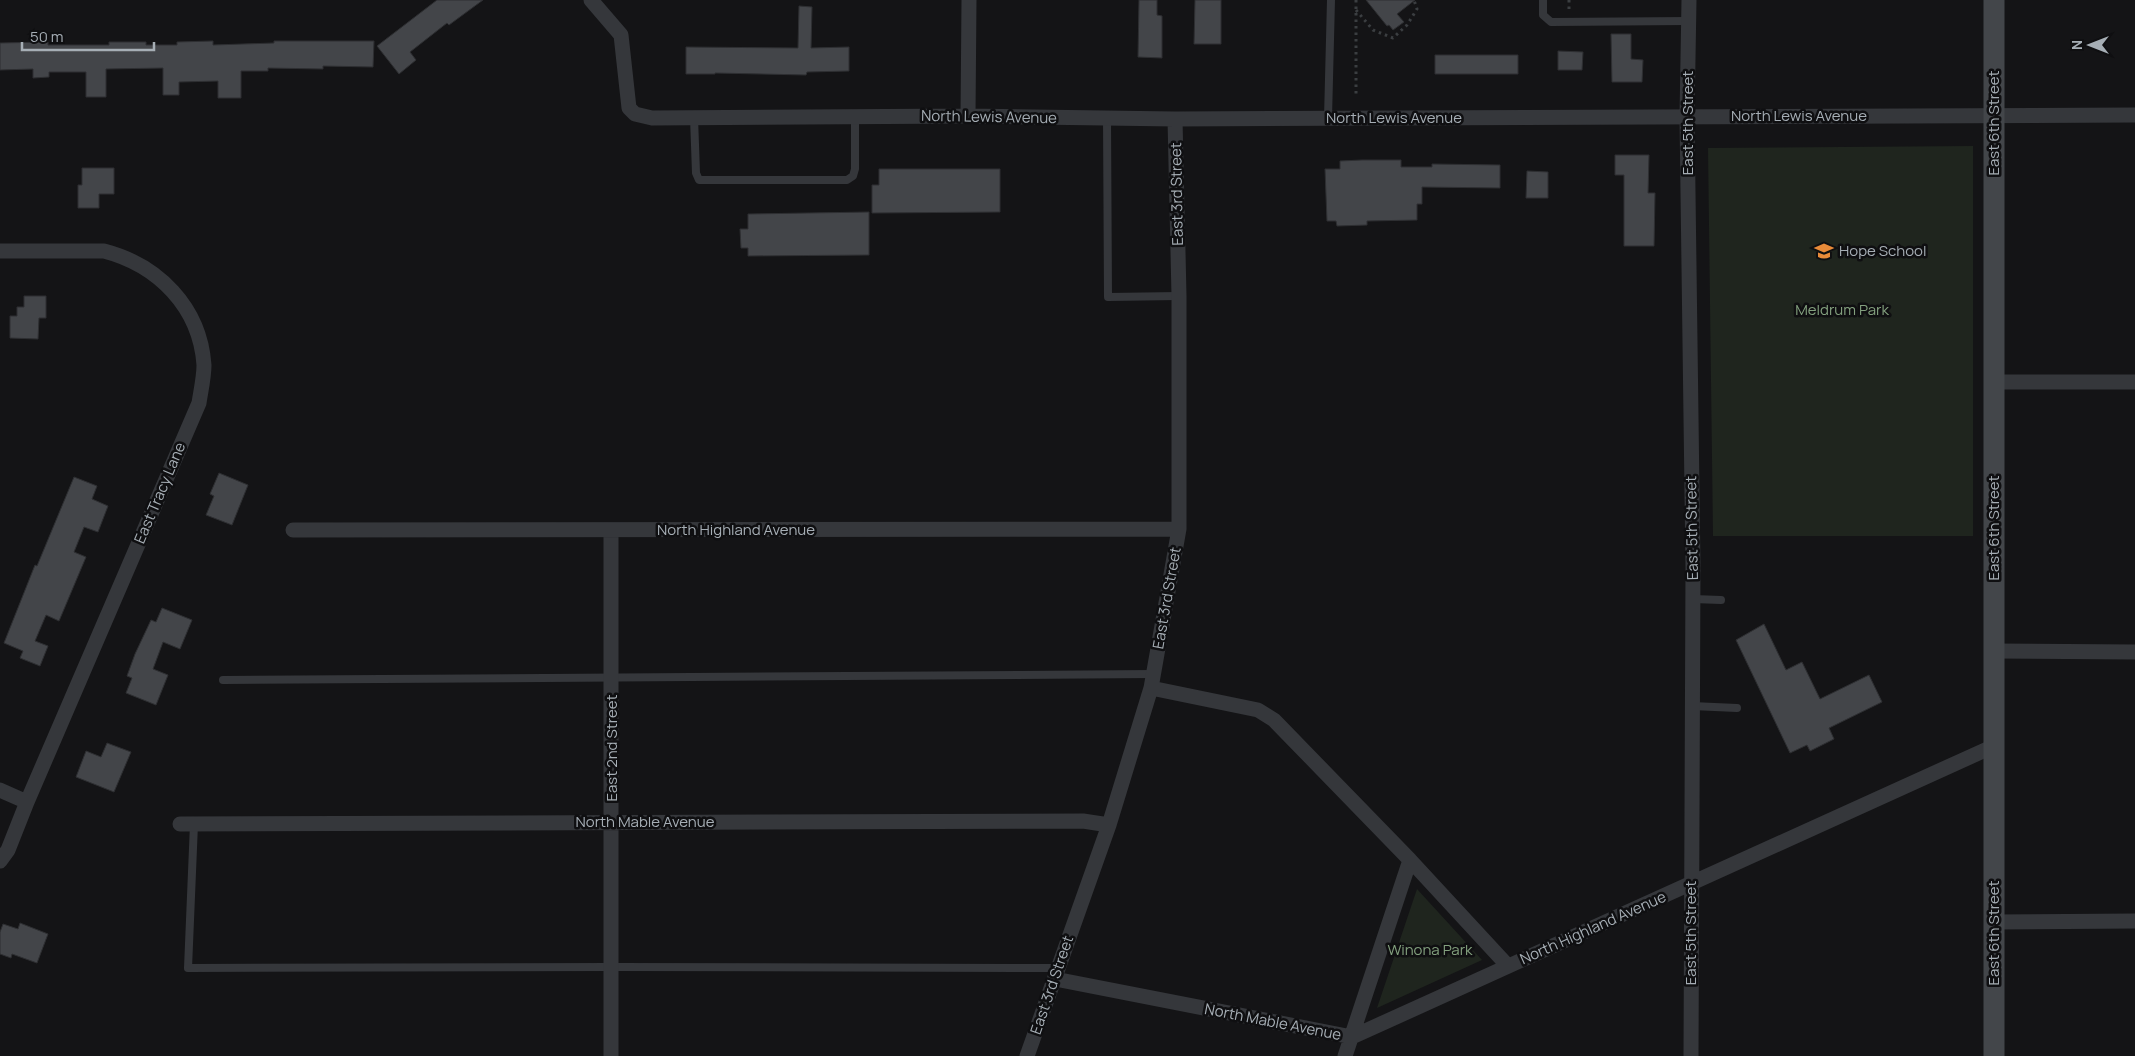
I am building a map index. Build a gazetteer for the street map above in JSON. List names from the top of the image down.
{
  "streets": {
    "main road": ["East 6th Street"],
    "street": [
      "North Lewis Avenue",
      "East 5th Street",
      "East 3rd Street",
      "East Tracy Lane",
      "North Highland Avenue",
      "East 2nd Street",
      "North Mable Avenue"
    ]
  },
  "crossings": [
    ["North Lewis Avenue", "East 5th Street"],
    ["North Lewis Avenue", "East 6th Street"],
    ["North Lewis Avenue", "East 3rd Street"],
    ["East 5th Street", "North Highland Avenue"],
    ["East 6th Street", "North Highland Avenue"],
    ["East 3rd Street", "North Highland Avenue"],
    ["East 3rd Street", "North Mable Avenue"],
    ["North Highland Avenue", "East 2nd Street"],
    ["North Highland Avenue", "North Mable Avenue"],
    ["East 2nd Street", "North Mable Avenue"]
  ],
  "parks": ["Meldrum Park", "Winona Park"],
  "places": {
    "school or university": ["Hope School"]
  },
  "scale_bar": "50 m",
  "north": "left"
}
